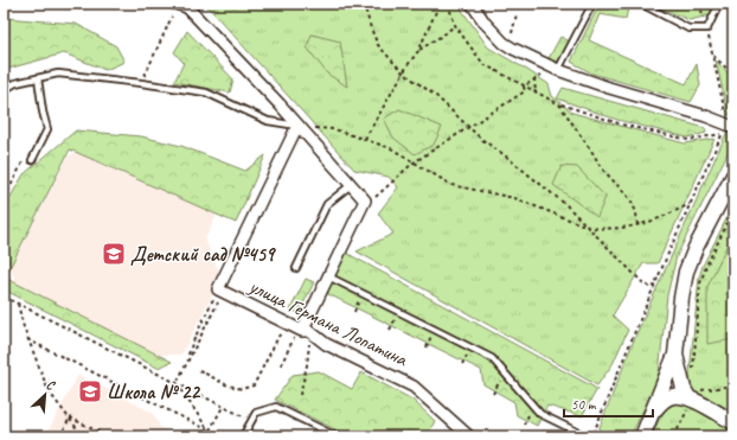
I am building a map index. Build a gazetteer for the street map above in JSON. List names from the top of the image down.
{
  "streets": {
    "street": ["улица Германа Лопатина"]
  },
  "places": {
    "school or university": ["Детский сад №459", "Школа № 22"]
  },
  "scale_bar": "50 m",
  "north": "top right"
}
